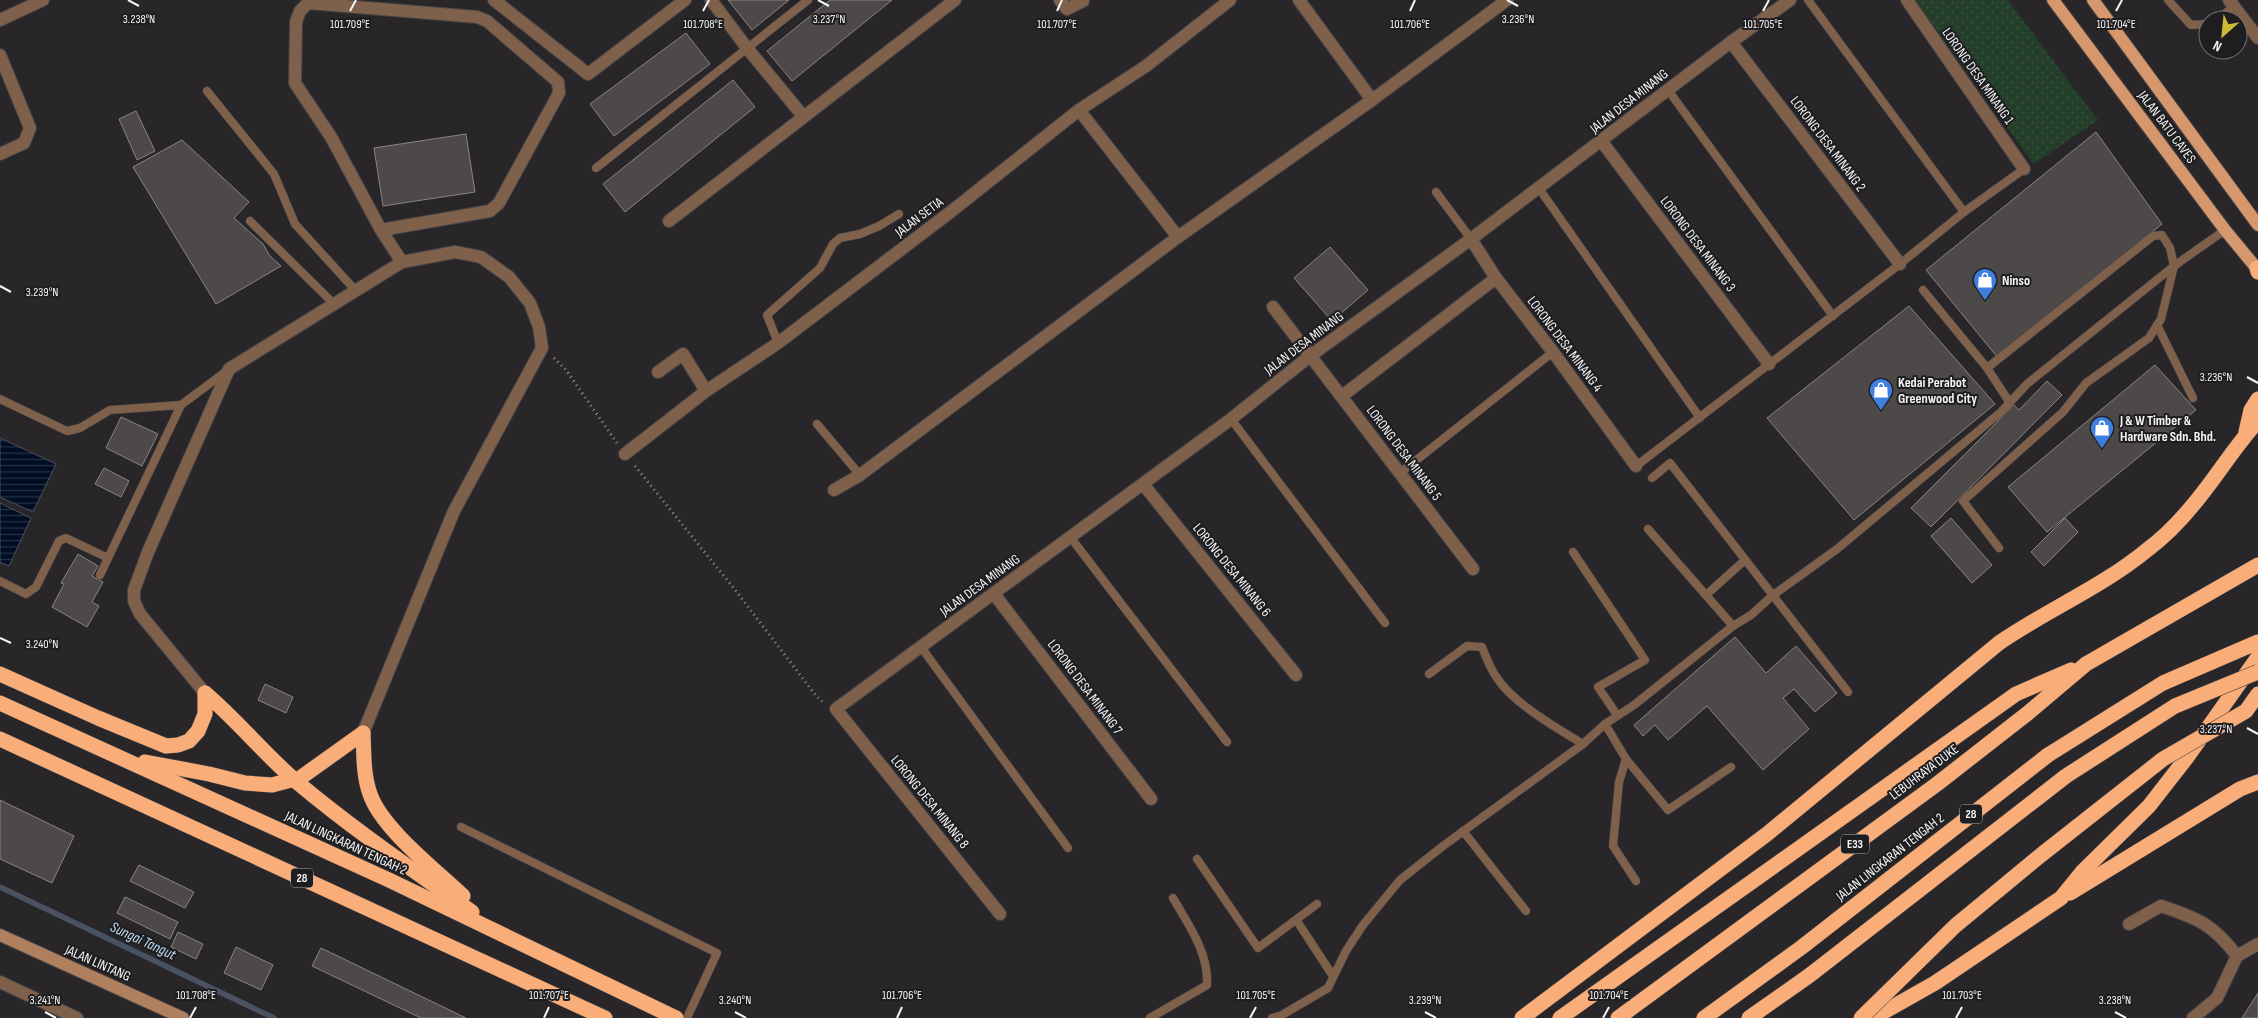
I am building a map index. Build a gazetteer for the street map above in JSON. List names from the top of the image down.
{
  "streets": {
    "highway": [
      "LEBUHRAYA DUKE",
      "28",
      "JALAN LINGKARAN TENGAH 2",
      "E33"
    ],
    "main road": ["JALAN BATU CAVES"],
    "street": [
      "LORONG DESA MINANG 1",
      "JALAN DESA MINANG",
      "LORONG DESA MINANG 2",
      "JALAN SETIA",
      "LORONG DESA MINANG 3",
      "LORONG DESA MINANG 4",
      "LORONG DESA MINANG 5",
      "LORONG DESA MINANG 6",
      "LORONG DESA MINANG 7",
      "LORONG DESA MINANG 8",
      "JALAN LINTANG"
    ]
  },
  "crossings": [
    ["JALAN DESA MINANG", "LORONG DESA MINANG 2"],
    ["JALAN DESA MINANG", "LORONG DESA MINANG 3"],
    ["JALAN DESA MINANG", "LORONG DESA MINANG 4"],
    ["JALAN DESA MINANG", "LORONG DESA MINANG 5"],
    ["JALAN DESA MINANG", "LORONG DESA MINANG 6"],
    ["JALAN DESA MINANG", "LORONG DESA MINANG 7"],
    ["JALAN DESA MINANG", "LORONG DESA MINANG 8"]
  ],
  "water": ["Sungai Tangut"],
  "places": {
    "shop": ["Ninso", "Kedai Perabot Greenwood City", "J & W Timber & Hardware Sdn. Bhd."]
  },
  "north": "bottom left",
  "coordinates": [
    "3.238°N",
    "3.237°N",
    "3.236°N",
    "101.709°E",
    "101.708°E",
    "101.707°E",
    "101.706°E",
    "101.705°E",
    "101.704°E",
    "3.239°N",
    "3.240°N",
    "101.703°E",
    "3.241°N"
  ]
}
